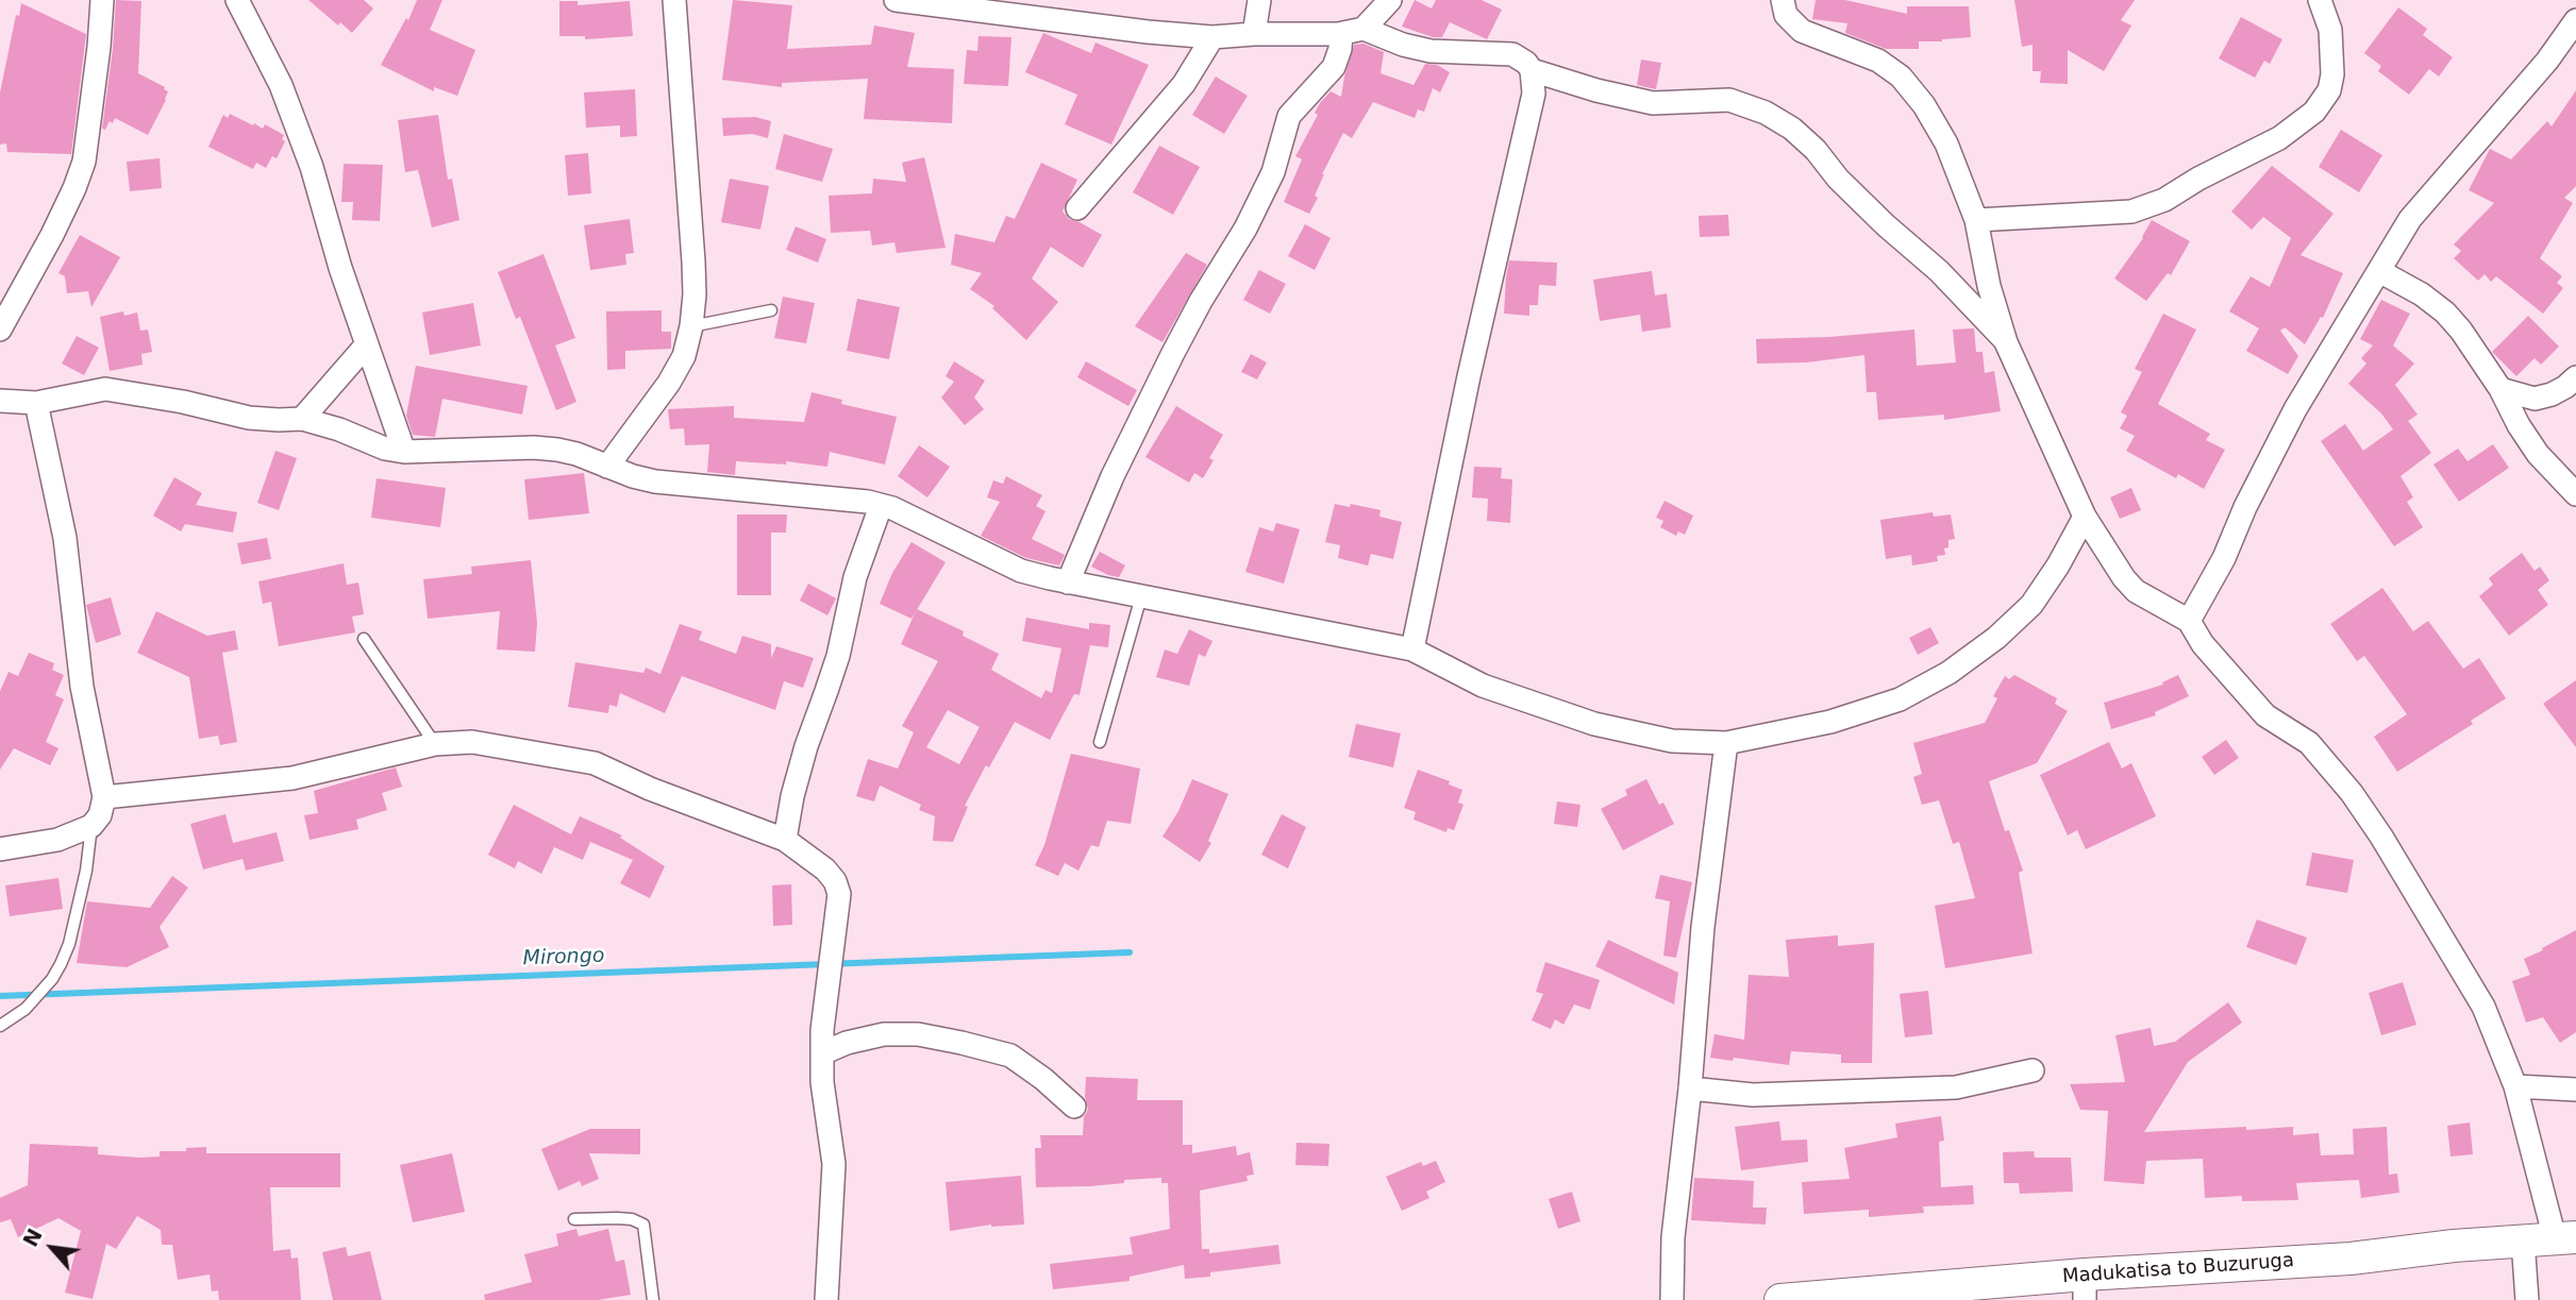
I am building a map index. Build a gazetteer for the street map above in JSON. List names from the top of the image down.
{
  "streets": {
    "main road": ["Madukatisa to Buzuruga"]
  },
  "water": ["Mirongo"],
  "north": "top left"
}
